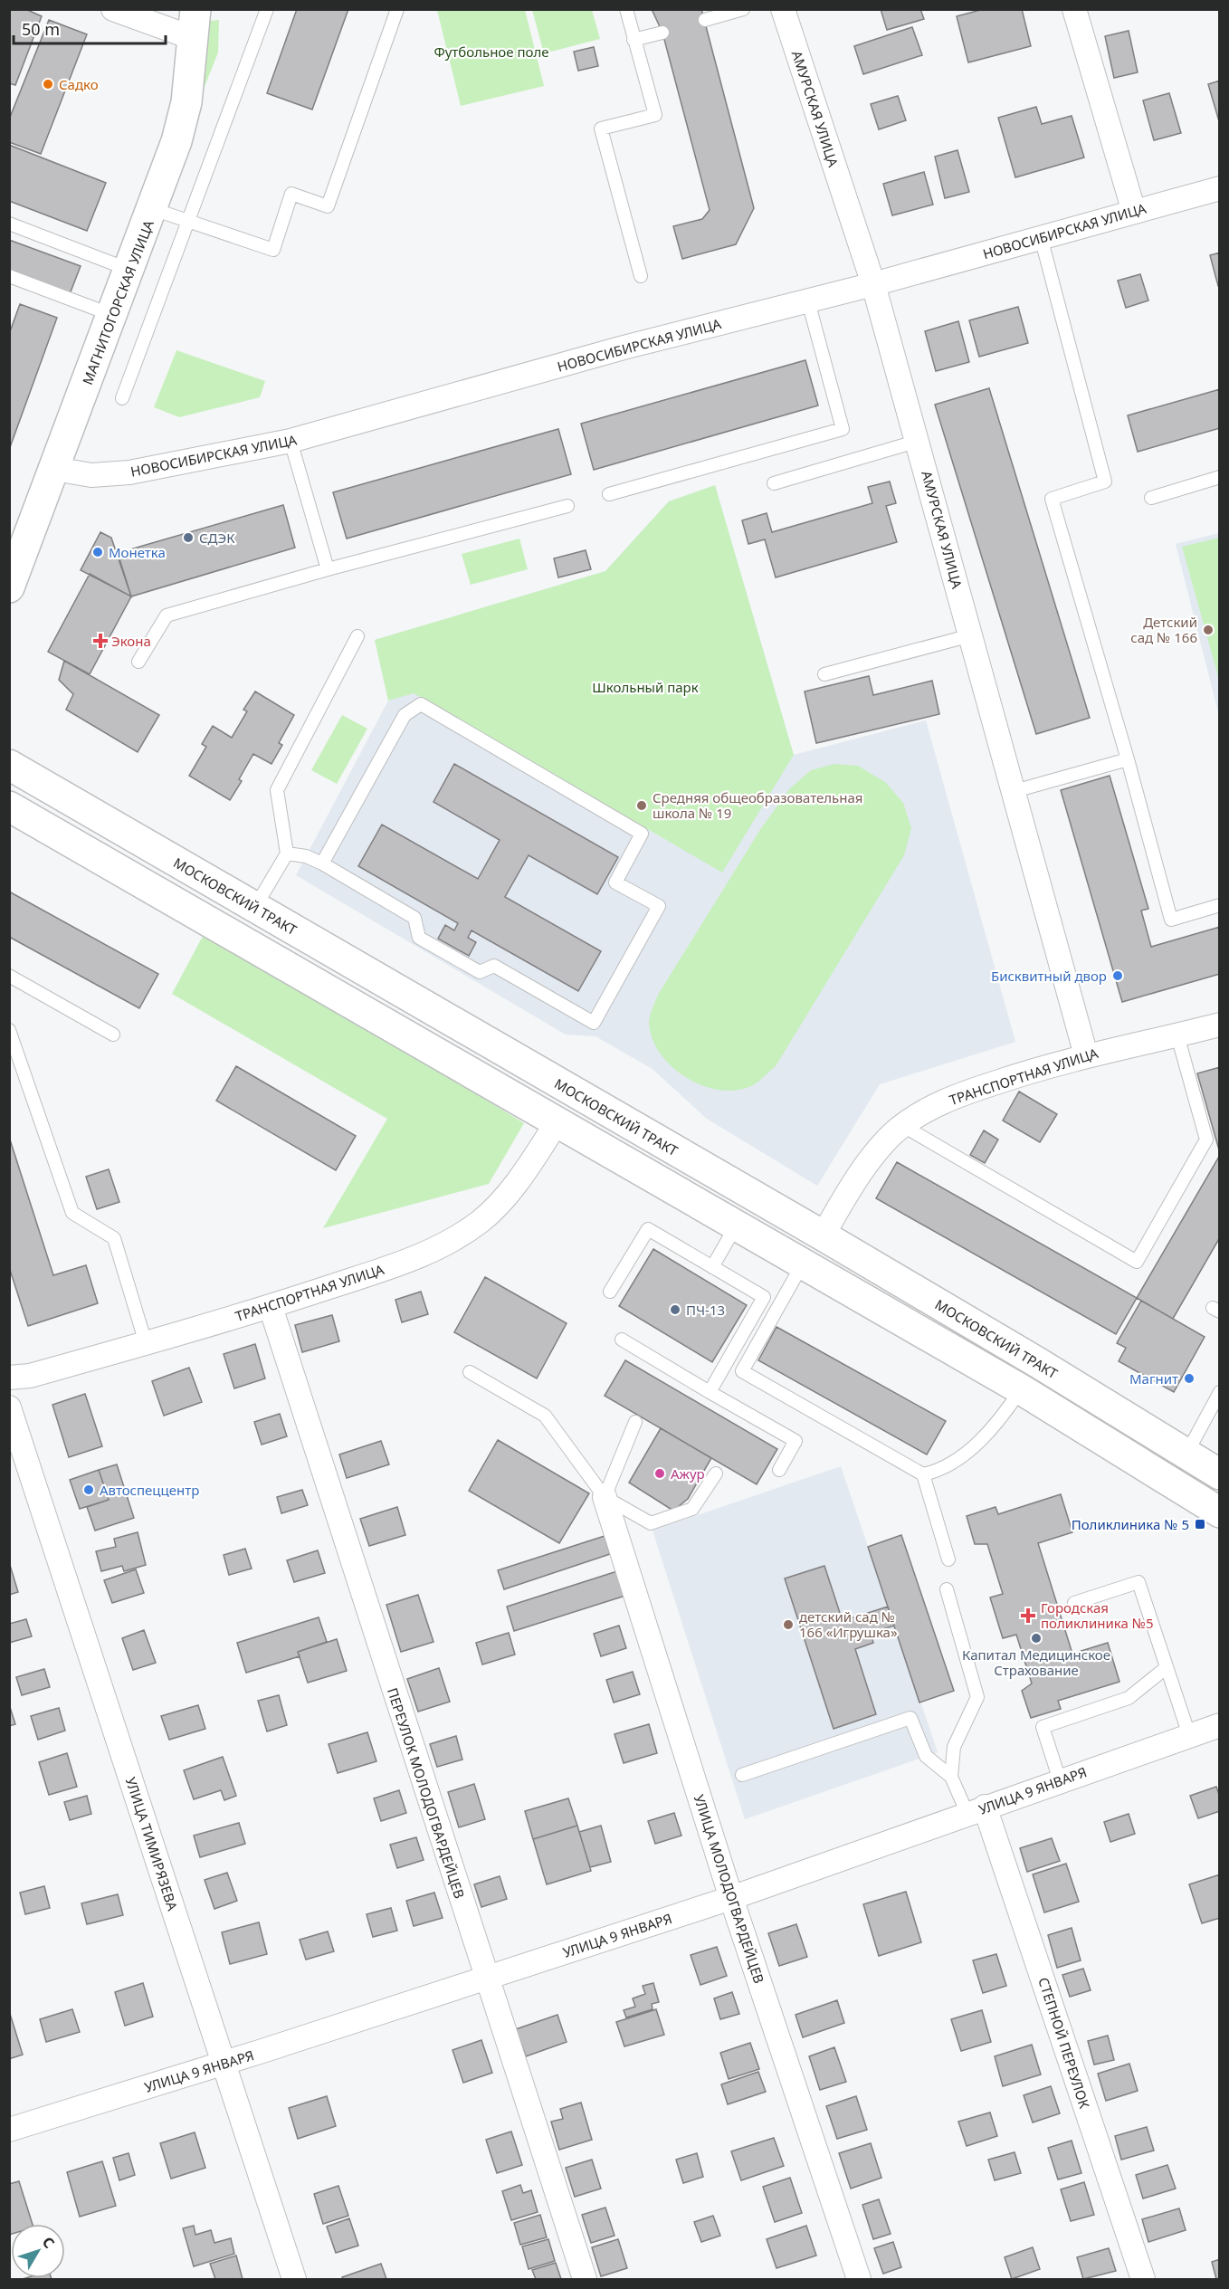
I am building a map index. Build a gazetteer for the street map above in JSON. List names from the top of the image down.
{
  "streets": {
    "main road": ["МАГНИТОГОРСКАЯ УЛИЦА", "МОСКОВСКИЙ ТРАКТ"],
    "street": [
      "АМУРСКАЯ УЛИЦА",
      "НОВОСИБИРСКАЯ УЛИЦА",
      "ТРАНСПОРТНАЯ УЛИЦА",
      "УЛИЦА 9 ЯНВАРЯ",
      "ПЕРЕУЛОК МОЛОДОГВАРДЕЙЦЕВ",
      "УЛИЦА ТИМИРЯЗЕВА",
      "УЛИЦА МОЛОДОГВАРДЕЙЦЕВ",
      "СТЕПНОЙ ПЕРЕУЛОК"
    ]
  },
  "crossings": [
    ["АМУРСКАЯ УЛИЦА", "НОВОСИБИРСКАЯ УЛИЦА"],
    ["АМУРСКАЯ УЛИЦА", "ТРАНСПОРТНАЯ УЛИЦА"],
    ["НОВОСИБИРСКАЯ УЛИЦА", "МАГНИТОГОРСКАЯ УЛИЦА"],
    ["МОСКОВСКИЙ ТРАКТ", "ТРАНСПОРТНАЯ УЛИЦА"],
    ["ТРАНСПОРТНАЯ УЛИЦА", "ПЕРЕУЛОК МОЛОДОГВАРДЕЙЦЕВ"],
    ["УЛИЦА 9 ЯНВАРЯ", "ПЕРЕУЛОК МОЛОДОГВАРДЕЙЦЕВ"],
    ["УЛИЦА 9 ЯНВАРЯ", "УЛИЦА ТИМИРЯЗЕВА"],
    ["УЛИЦА 9 ЯНВАРЯ", "УЛИЦА МОЛОДОГВАРДЕЙЦЕВ"],
    ["УЛИЦА 9 ЯНВАРЯ", "СТЕПНОЙ ПЕРЕУЛОК"]
  ],
  "parks": ["Футбольное поле", "Школьный парк"],
  "places": {
    "other": [
      "Садко",
      "СДЭК",
      "Монетка",
      "Детский сад № 166",
      "Средняя общеобразовательная школа № 19",
      "Бисквитный двор",
      "ПЧ-13",
      "Магнит",
      "Ажур",
      "Автоспеццентр",
      "детский сад № 166 «Игрушка»",
      "Капитал Медицинское Страхование"
    ],
    "health": ["Экона", "Городская поликлиника №5"],
    "transit": ["Поликлиника № 5"]
  },
  "scale_bar": "50 m",
  "north": "top right"
}
